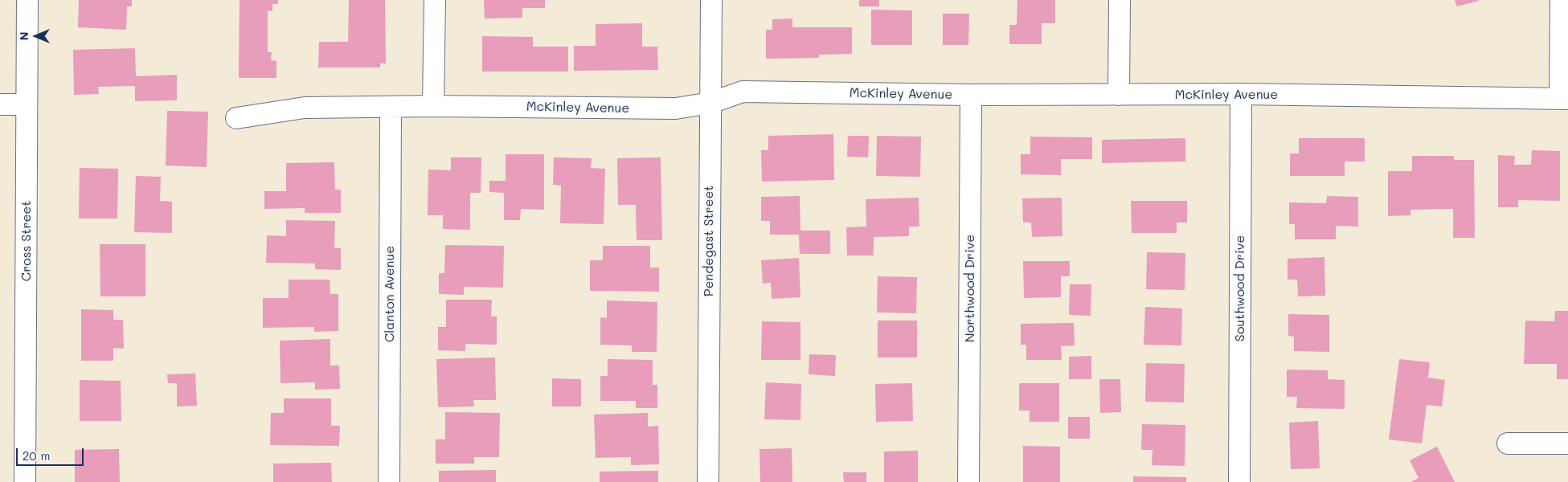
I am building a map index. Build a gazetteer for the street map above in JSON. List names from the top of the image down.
{
  "streets": {
    "street": [
      "McKinley Avenue",
      "Cross Street",
      "Pendegast Street",
      "Northwood Drive",
      "Southwood Drive",
      "Clanton Avenue"
    ]
  },
  "crossings": [
    ["McKinley Avenue", "Pendegast Street"],
    ["McKinley Avenue", "Northwood Drive"],
    ["McKinley Avenue", "Southwood Drive"],
    ["McKinley Avenue", "Clanton Avenue"]
  ],
  "scale_bar": "20 m",
  "north": "left"
}
